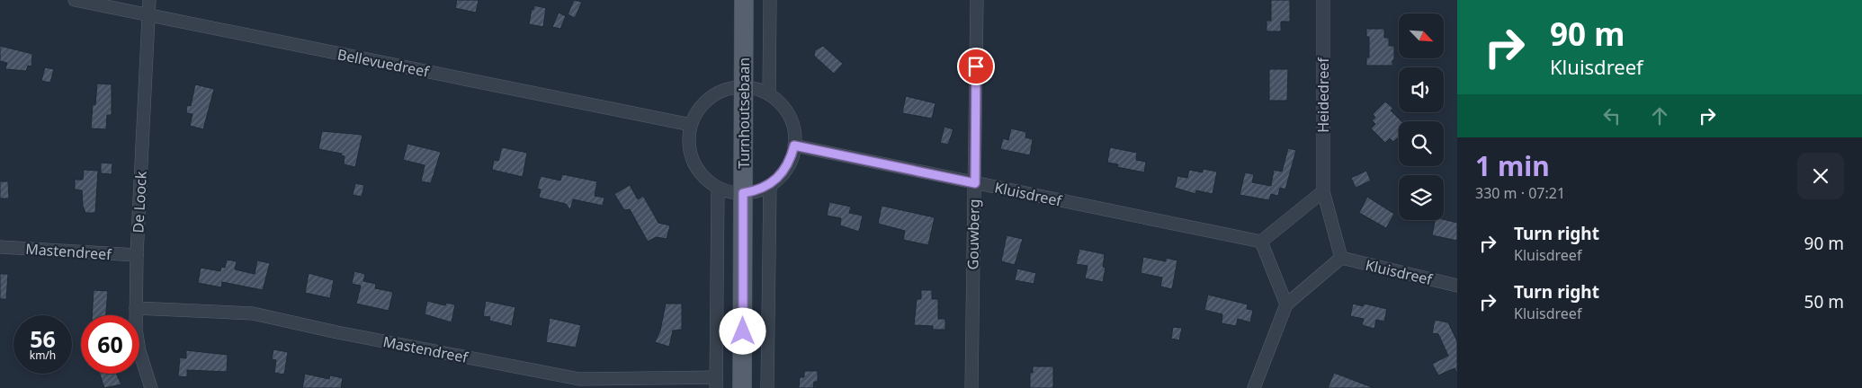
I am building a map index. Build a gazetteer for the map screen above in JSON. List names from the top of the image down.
{
  "streets": {
    "main road": ["Turnhoutsebaan"],
    "street": [
      "Bellevuedreef",
      "Heidedreef",
      "Kluisdreef",
      "De Loock",
      "Gouwberg",
      "Mastendreef"
    ]
  },
  "crossings": [
    ["Bellevuedreef", "De Loock"],
    ["Heidedreef", "Kluisdreef"],
    ["Kluisdreef", "Gouwberg"],
    ["De Loock", "Mastendreef"]
  ],
  "north": "bottom right",
  "page": {
    "turn": ["90 m", "Kluisdreef"],
    "heading": ["1 min", "330 m · 07:21"],
    "list": [
      {
        "name": "Turn right",
        "note": "Kluisdreef",
        "value": "90 m"
      },
      {
        "name": "Turn right",
        "note": "Kluisdreef",
        "value": "50 m"
      }
    ],
    "speed": "56 km/h",
    "limit": "60"
  }
}
